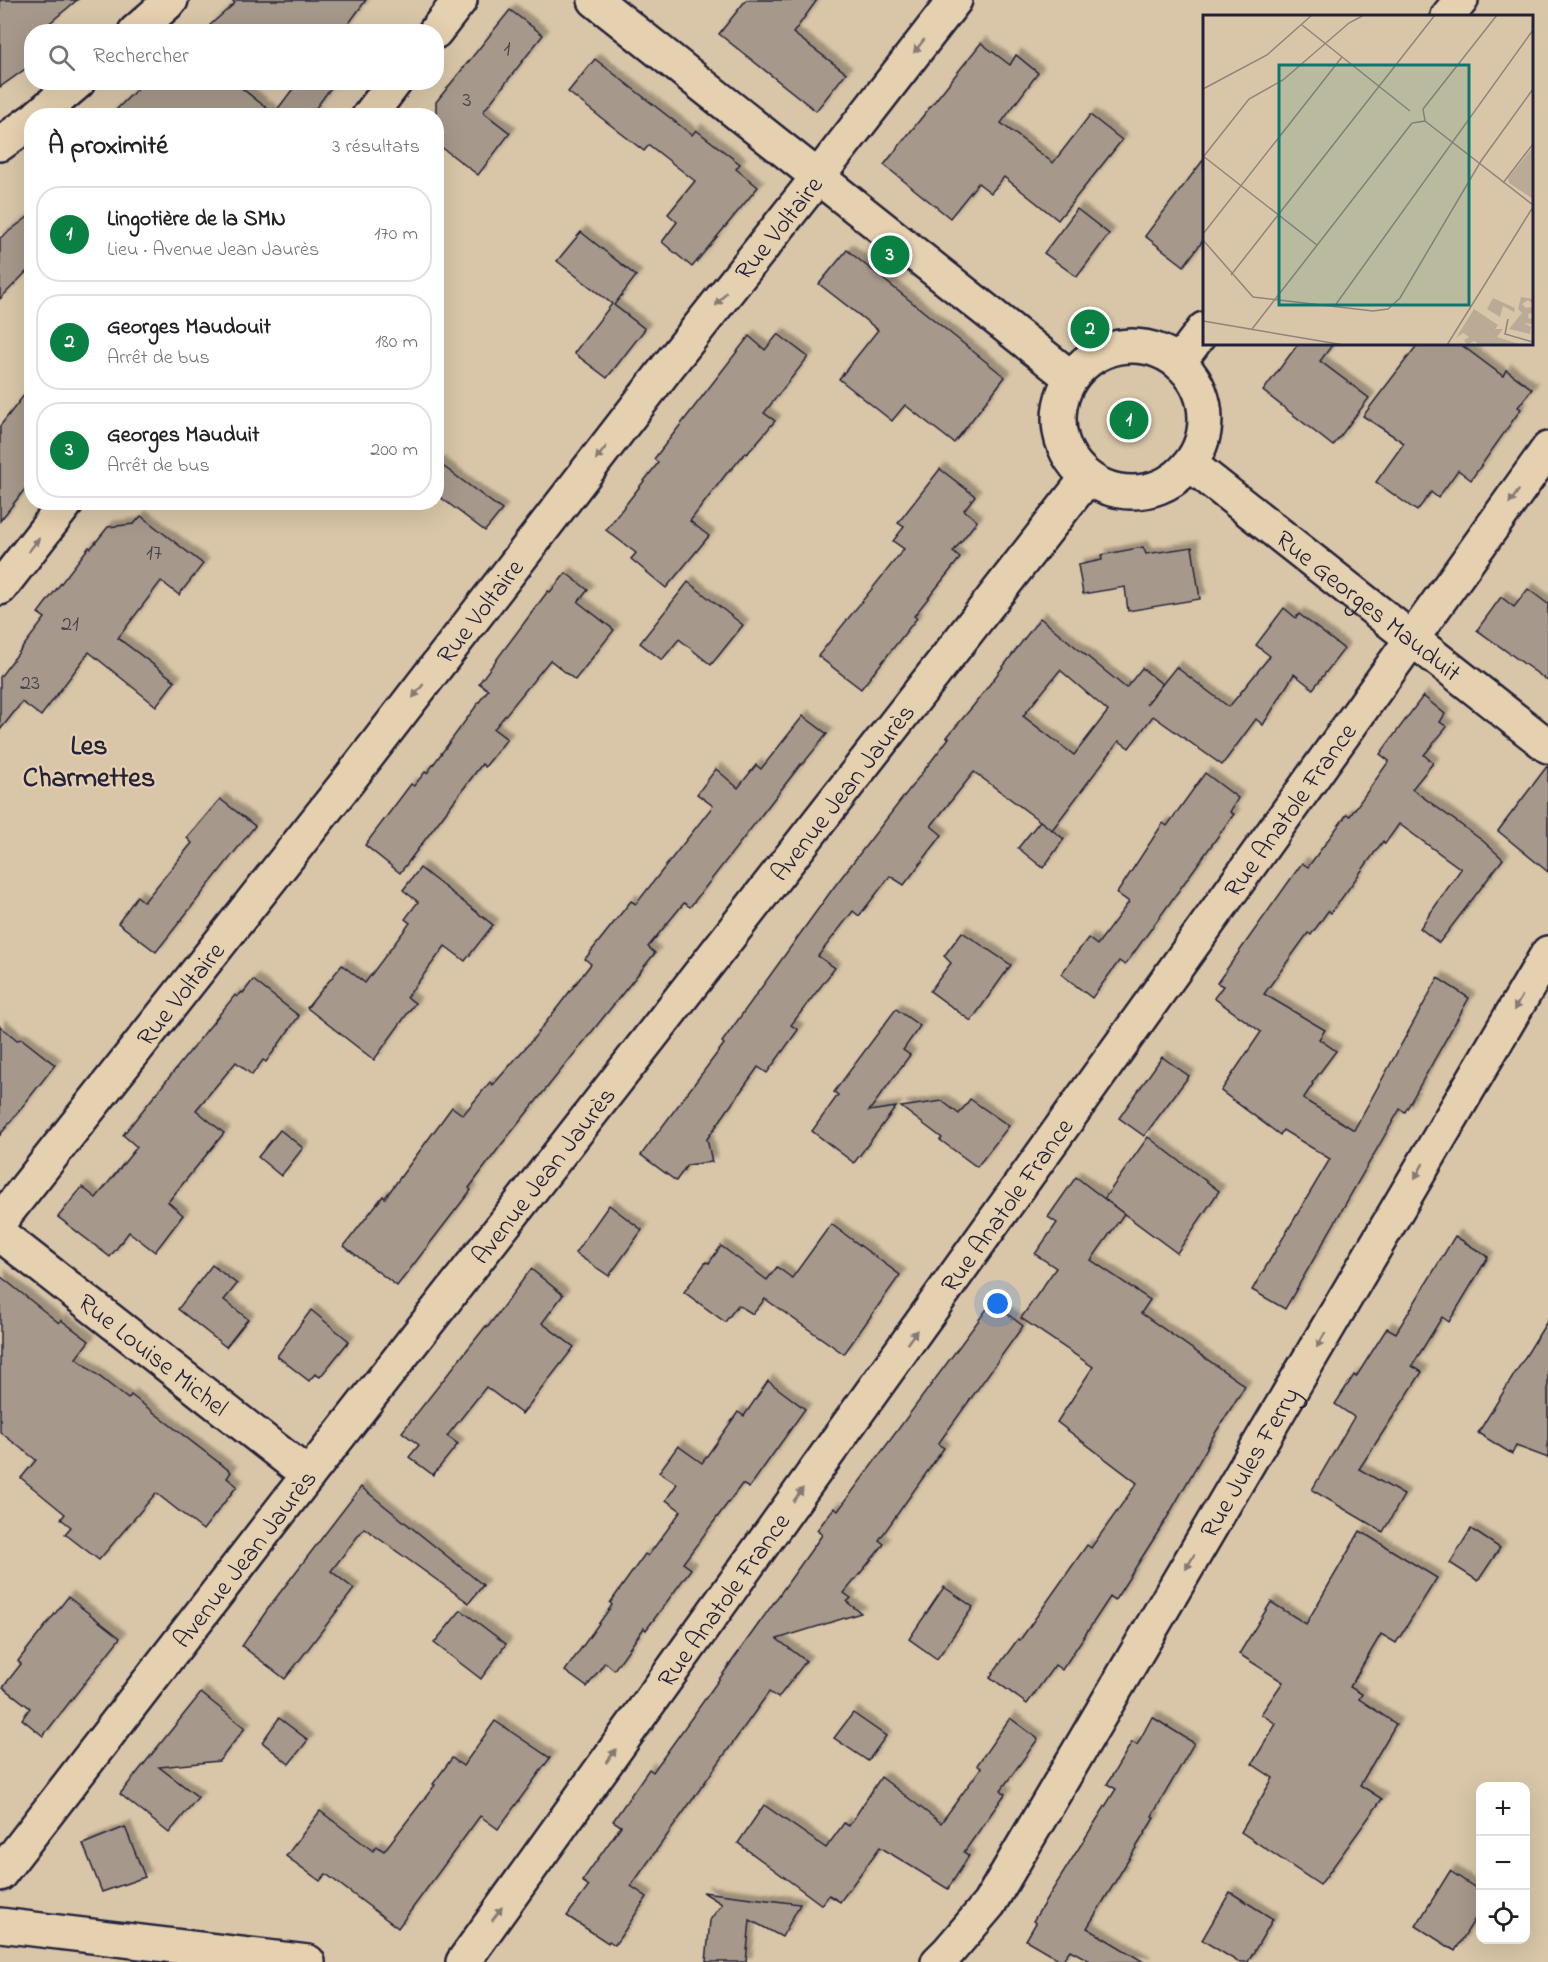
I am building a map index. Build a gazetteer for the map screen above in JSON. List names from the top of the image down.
{
  "streets": {
    "street": [
      "Rue Voltaire",
      "Rue Georges Mauduit",
      "Avenue Jean Jaurès",
      "Rue Anatole France",
      "Rue Louise Michel",
      "Rue Jules Ferry"
    ]
  },
  "crossings": [
    ["Rue Georges Mauduit", "Avenue Jean Jaurès"],
    ["Rue Georges Mauduit", "Rue Anatole France"],
    ["Avenue Jean Jaurès", "Rue Louise Michel"]
  ],
  "one_way": ["Rue Voltaire", "Rue Jules Ferry"],
  "districts": ["Les Charmettes"],
  "house_numbers": [
    "1",
    "3",
    "17",
    "21",
    "23"
  ],
  "page": {
    "search": "Rechercher",
    "heading": ["À proximité", "3 résultats"],
    "list": [
      {
        "mark": "1",
        "name": "Lingotière de la SMN",
        "note": "Lieu · Avenue Jean Jaurès",
        "value": "170 m"
      },
      {
        "mark": "2",
        "name": "Georges Maudouit",
        "note": "Arrêt de bus",
        "value": "180 m"
      },
      {
        "mark": "3",
        "name": "Georges Mauduit",
        "note": "Arrêt de bus",
        "value": "200 m"
      }
    ],
    "pins": ["3", "2", "1"],
    "map_buttons": ["+", "−"]
  }
}
